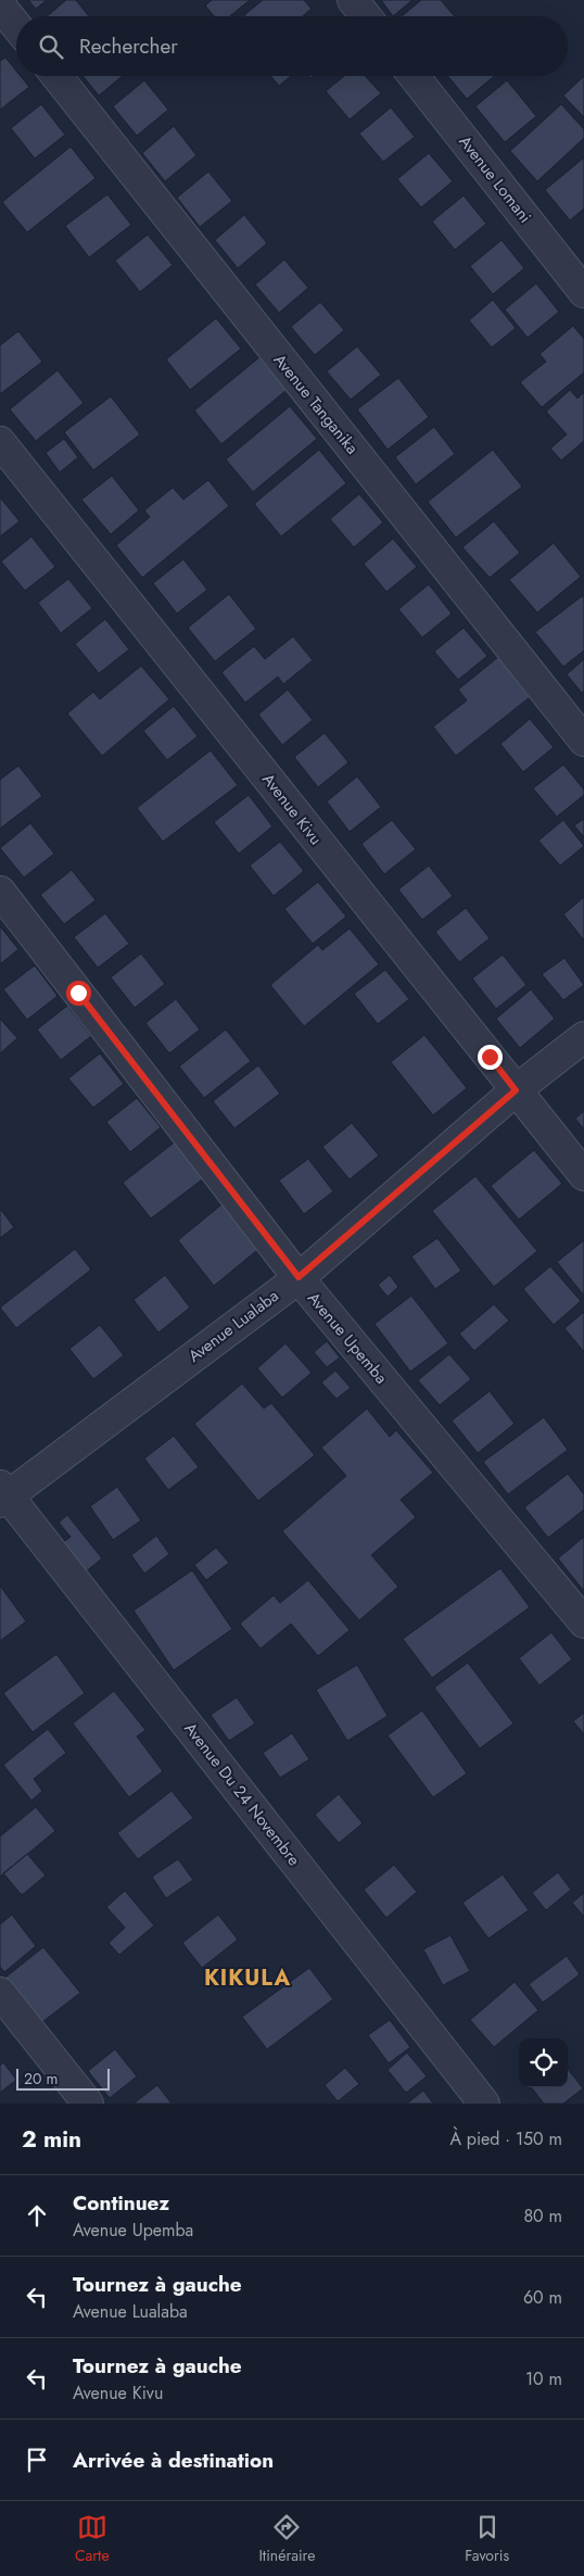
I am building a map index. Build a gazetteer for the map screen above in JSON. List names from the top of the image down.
{
  "streets": {
    "street": [
      "Avenue Lomani",
      "Avenue Tanganika",
      "Avenue Kivu",
      "Avenue Lualaba",
      "Avenue Upemba",
      "Avenue Du 24 Novembre"
    ]
  },
  "crossings": [
    ["Avenue Kivu", "Avenue Lualaba"],
    ["Avenue Lualaba", "Avenue Upemba"],
    ["Avenue Lualaba", "Avenue Du 24 Novembre"]
  ],
  "districts": ["KIKULA"],
  "scale_bar": "20 m",
  "page": {
    "search": "Rechercher",
    "scale": "20 m",
    "heading": ["2 min", "À pied · 150 m"],
    "list": [
      ["Continuez", "Avenue Upemba", "80 m"],
      ["Tournez à gauche", "Avenue Lualaba", "60 m"],
      ["Tournez à gauche", "Avenue Kivu", "10 m"],
      "Arrivée à destination"
    ],
    "nav": ["Carte", "Itinéraire", "Favoris"]
  }
}
